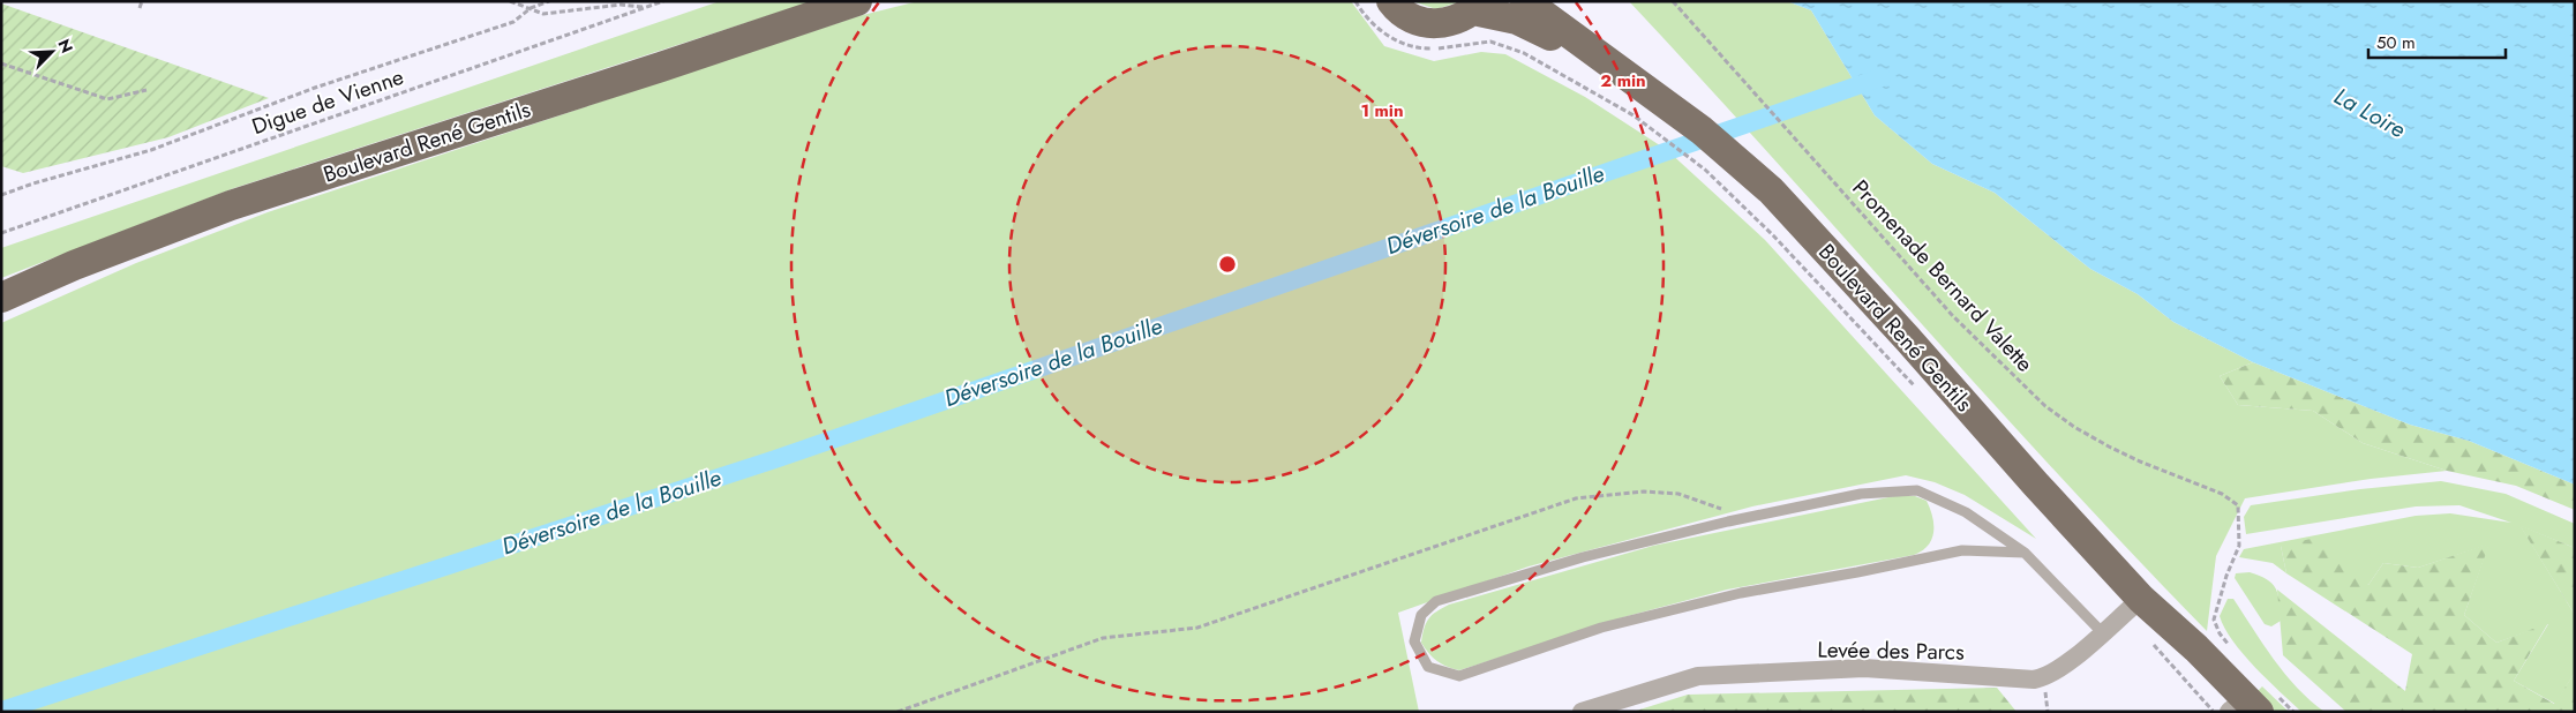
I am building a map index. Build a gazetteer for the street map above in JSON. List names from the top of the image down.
{
  "streets": {
    "main road": ["Boulevard René Gentils"],
    "street": ["Levée des Parcs"],
    "path": ["Digue de Vienne", "Promenade Bernard Valette"]
  },
  "crossings": [
    ["Boulevard René Gentils", "Levée des Parcs"]
  ],
  "water": ["La Loire", "Déversoire de la Bouille"],
  "scale_bar": "50 m",
  "north": "top right",
  "rings": ["2 min", "1 min"]
}
